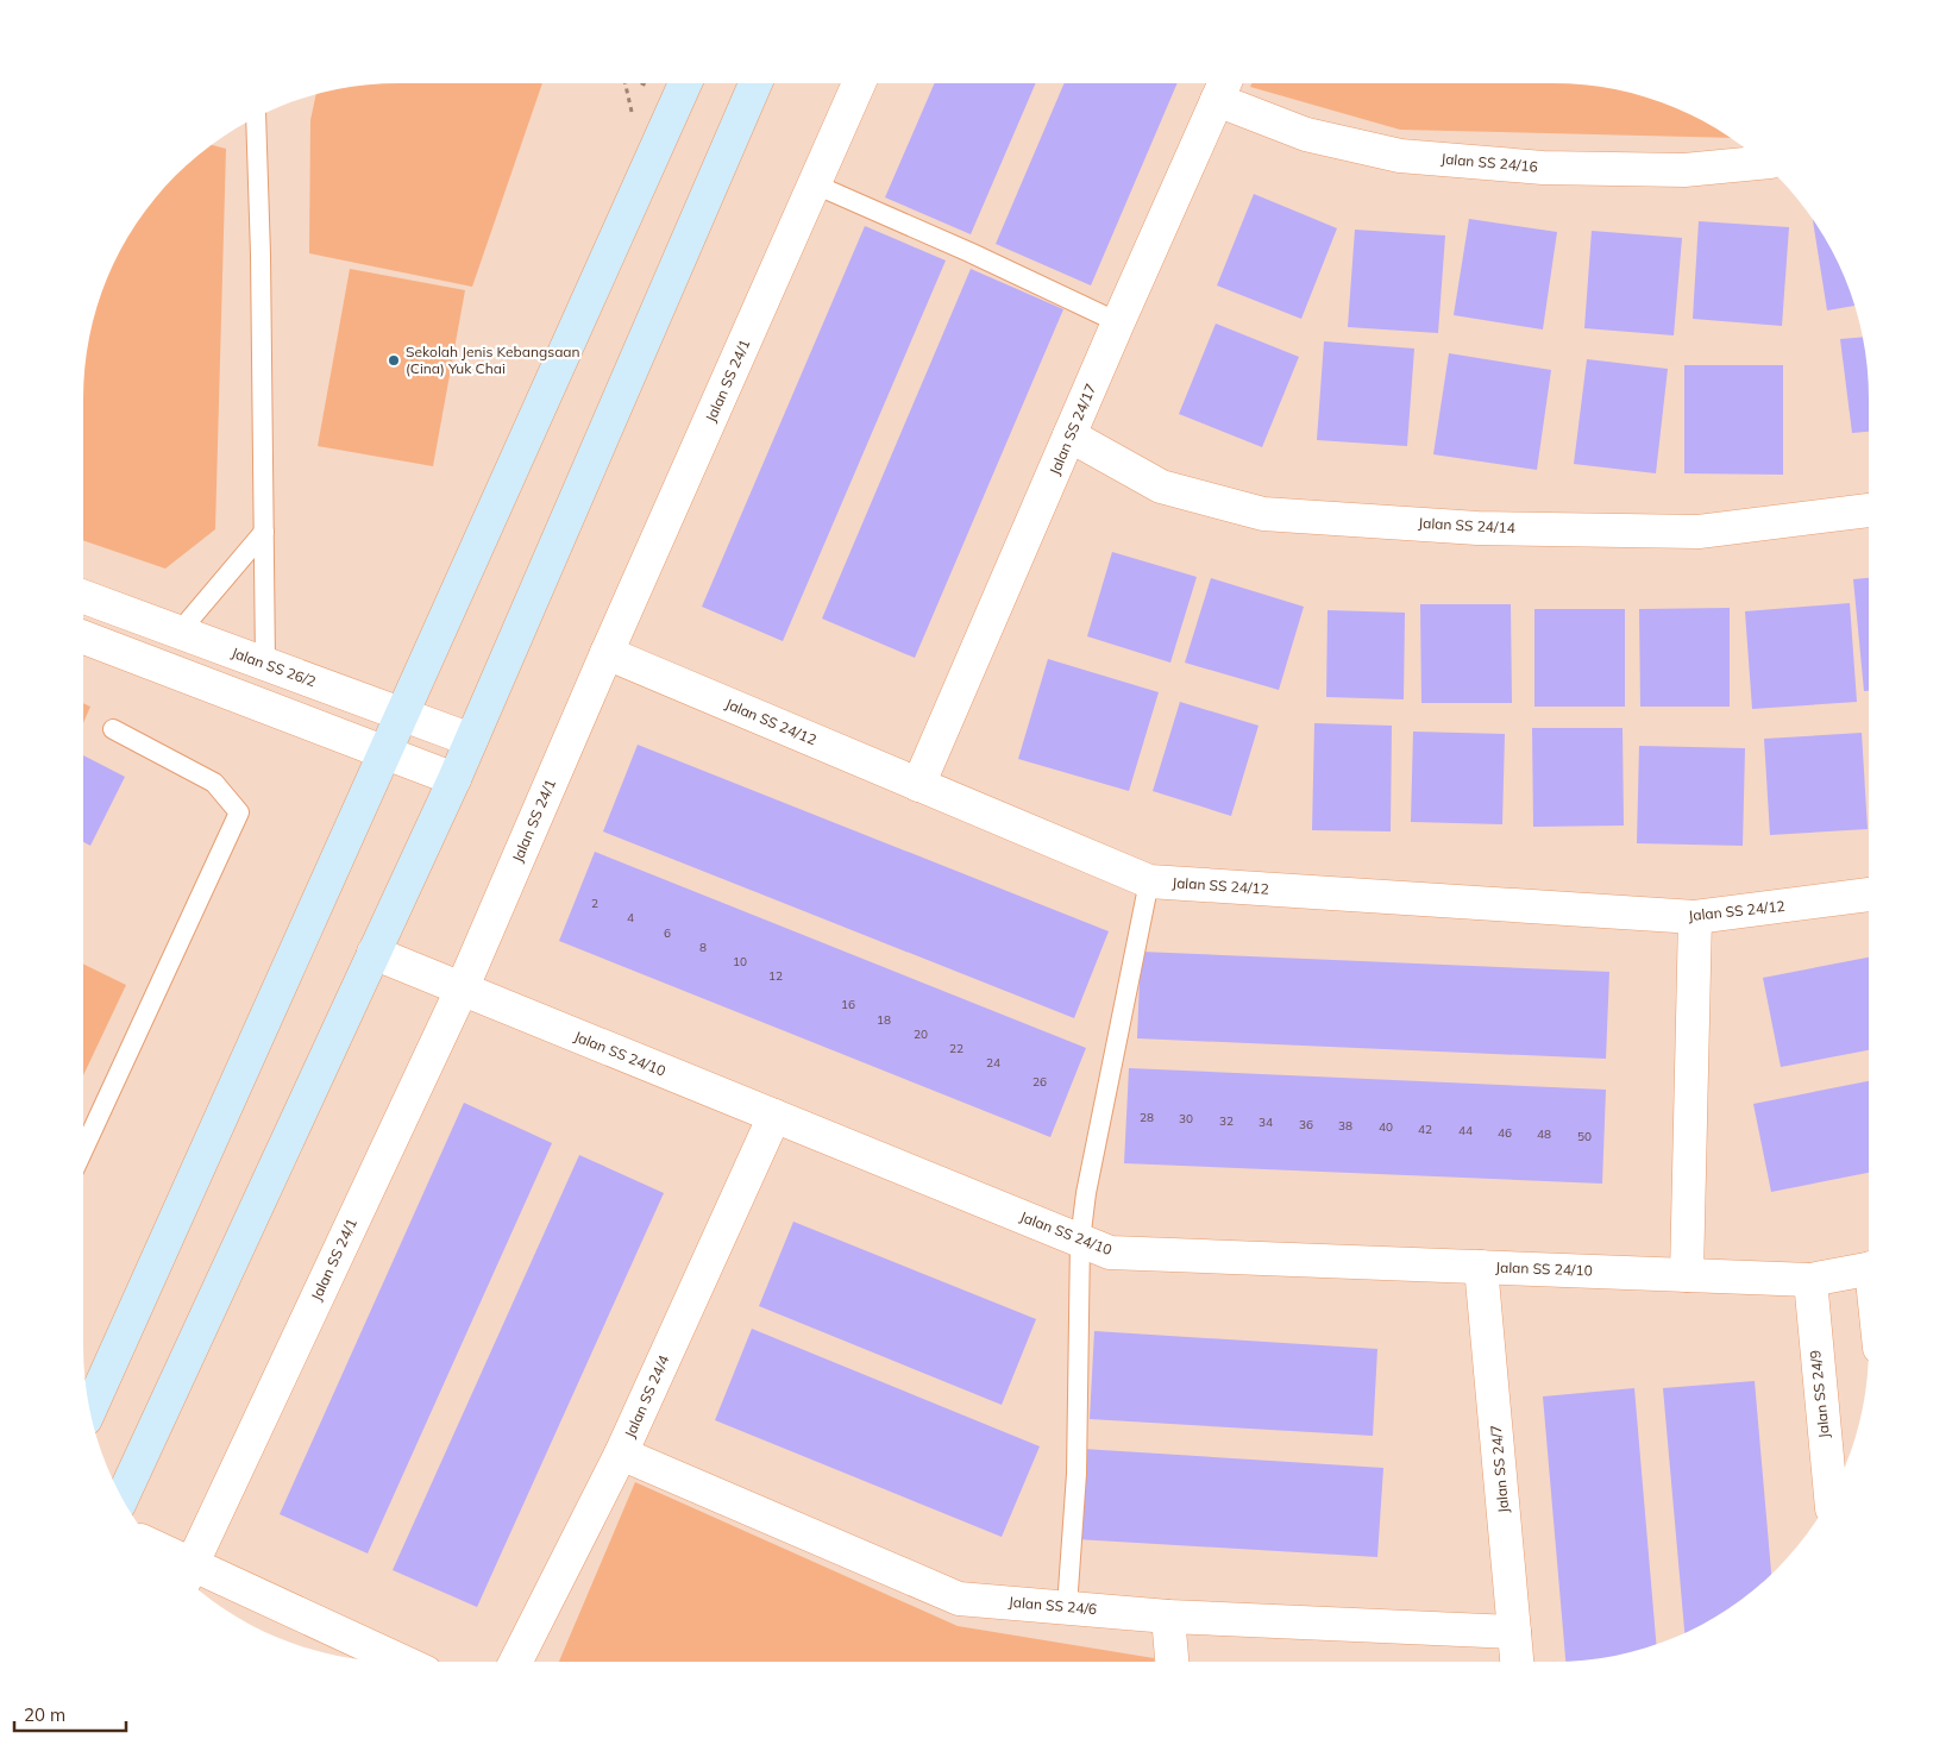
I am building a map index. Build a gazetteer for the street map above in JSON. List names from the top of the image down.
{
  "streets": {
    "street": [
      "Jalan SS 24/16",
      "Jalan SS 24/1",
      "Jalan SS 24/17",
      "Jalan SS 24/14",
      "Jalan SS 26/2",
      "Jalan SS 24/12",
      "Jalan SS 24/10",
      "Jalan SS 24/9",
      "Jalan SS 24/4",
      "Jalan SS 24/7",
      "Jalan SS 24/6"
    ]
  },
  "crossings": [
    ["Jalan SS 24/16", "Jalan SS 24/17"],
    ["Jalan SS 24/1", "Jalan SS 24/12"],
    ["Jalan SS 24/1", "Jalan SS 24/10"],
    ["Jalan SS 24/17", "Jalan SS 24/14"],
    ["Jalan SS 24/17", "Jalan SS 24/12"],
    ["Jalan SS 24/10", "Jalan SS 24/9"],
    ["Jalan SS 24/10", "Jalan SS 24/4"],
    ["Jalan SS 24/10", "Jalan SS 24/7"],
    ["Jalan SS 24/4", "Jalan SS 24/6"],
    ["Jalan SS 24/7", "Jalan SS 24/6"]
  ],
  "places": ["Sekolah Jenis Kebangsaan (Cina) Yuk Chai"],
  "house_numbers": [
    "2",
    "4",
    "6",
    "8",
    "10",
    "12",
    "16",
    "18",
    "20",
    "22",
    "24",
    "26",
    "28",
    "30",
    "32",
    "34",
    "36",
    "38",
    "40",
    "42",
    "44",
    "46",
    "48",
    "50"
  ],
  "scale_bar": "20 m"
}
